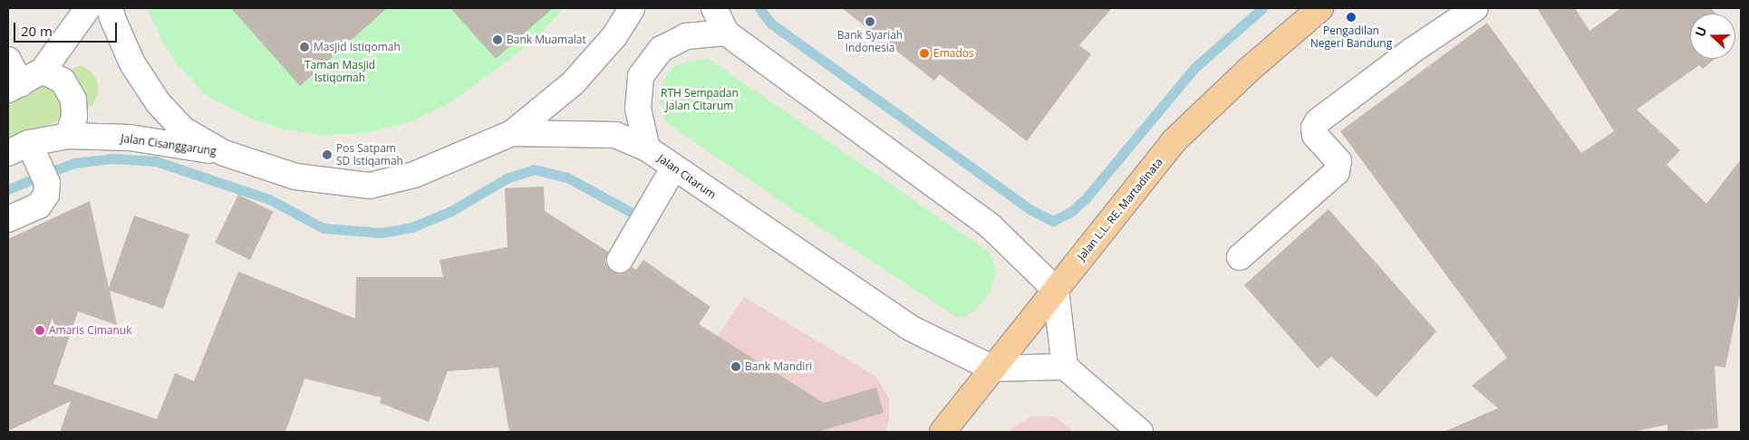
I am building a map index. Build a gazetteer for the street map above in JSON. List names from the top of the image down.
{
  "streets": {
    "main road": ["Jalan L.L. RE. Martadinata"],
    "street": ["Jalan Cisanggarung", "Jalan Citarum"]
  },
  "crossings": [
    ["Jalan Citarum", "Jalan L.L. RE. Martadinata"]
  ],
  "parks": ["Taman Masjid Istiqomah", "RTH Sempadan Jalan Citarum"],
  "places": [
    "Pengadilan Negeri Bandung",
    "Bank Syariah Indonesia",
    "Bank Muamalat",
    "Masjid Istiqomah",
    "Emados",
    "Pos Satpam SD Istiqamah",
    "Amaris Cimanuk",
    "Bank Mandiri"
  ],
  "scale_bar": "20 m",
  "north": "left"
}
